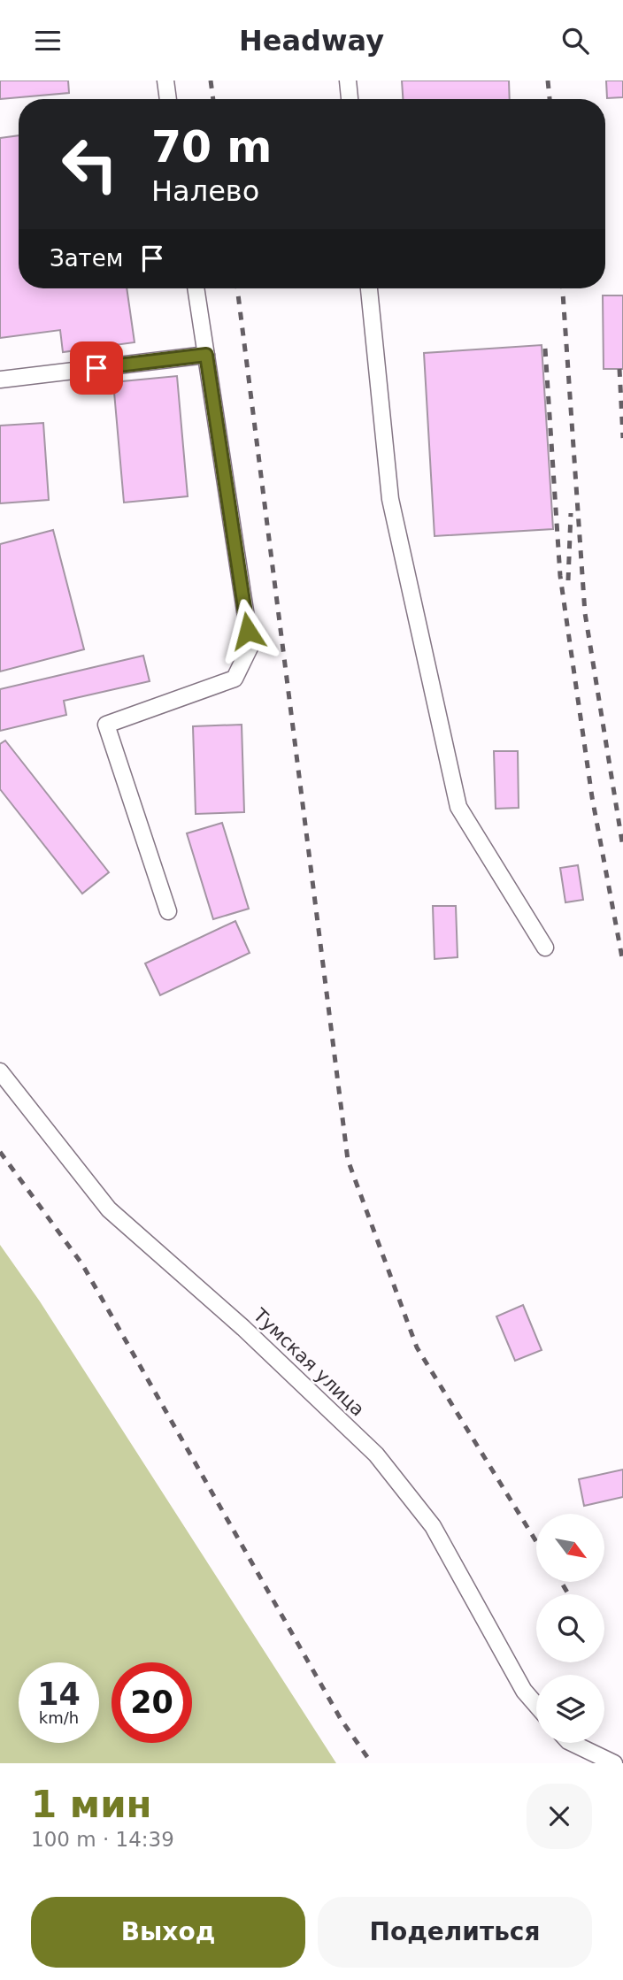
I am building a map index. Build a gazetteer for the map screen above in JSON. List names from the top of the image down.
{
  "streets": {
    "lane": ["Тумская улица"]
  },
  "north": "bottom right",
  "page": {
    "header": "Headway",
    "turn": ["70 m", "Налево"],
    "then": "Затем",
    "speed": "14 km/h",
    "limit": "20",
    "heading": ["1 мин", "100 m · 14:39"],
    "buttons": ["Выход", "Поделиться"]
  }
}
